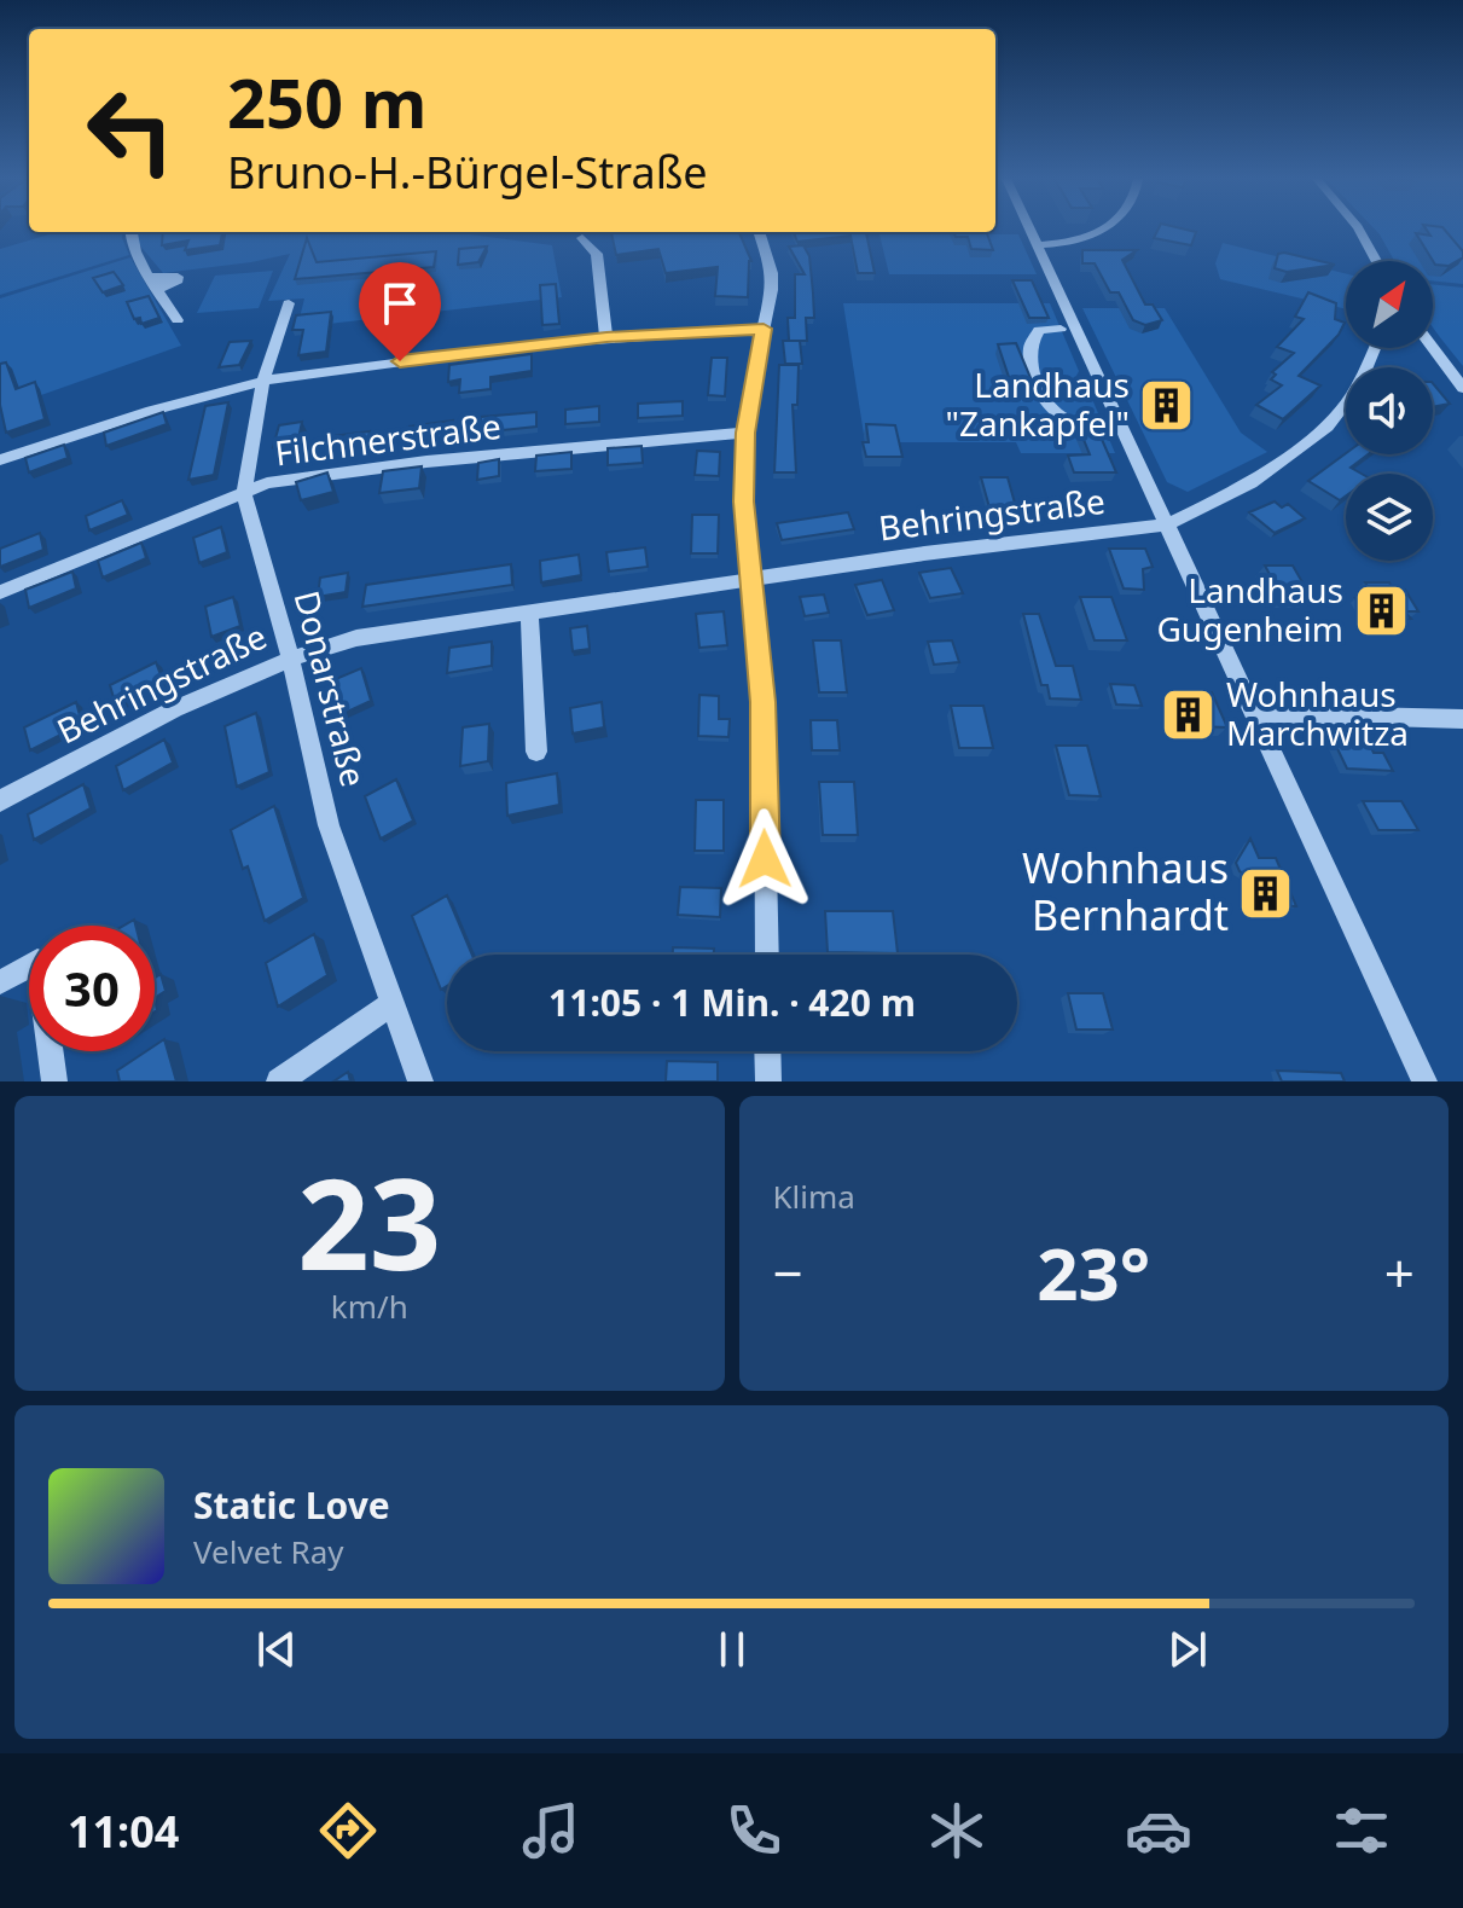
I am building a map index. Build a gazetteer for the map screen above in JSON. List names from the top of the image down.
{
  "streets": {
    "street": ["Filchnerstraße", "Behringstraße", "Donarstraße"]
  },
  "crossings": [
    ["Filchnerstraße", "Donarstraße"],
    ["Behringstraße", "Donarstraße"]
  ],
  "places": {
    "building": [
      "Landhaus \"Zankapfel\"",
      "Landhaus Gugenheim",
      "Wohnhaus Marchwitza",
      "Wohnhaus Bernhardt"
    ]
  },
  "north": "top right",
  "page": {
    "turn": ["250 m", "Bruno-H.-Bürgel-Straße"],
    "limit": "30",
    "trip": "11:05 · 1 Min. · 420 m",
    "tile": [
      ["23", "km/h"],
      "Klima"
    ],
    "heat": ["−", "23°", "+"],
    "song": ["Static Love", "Velvet Ray"],
    "tabs": "11:04"
  }
}
